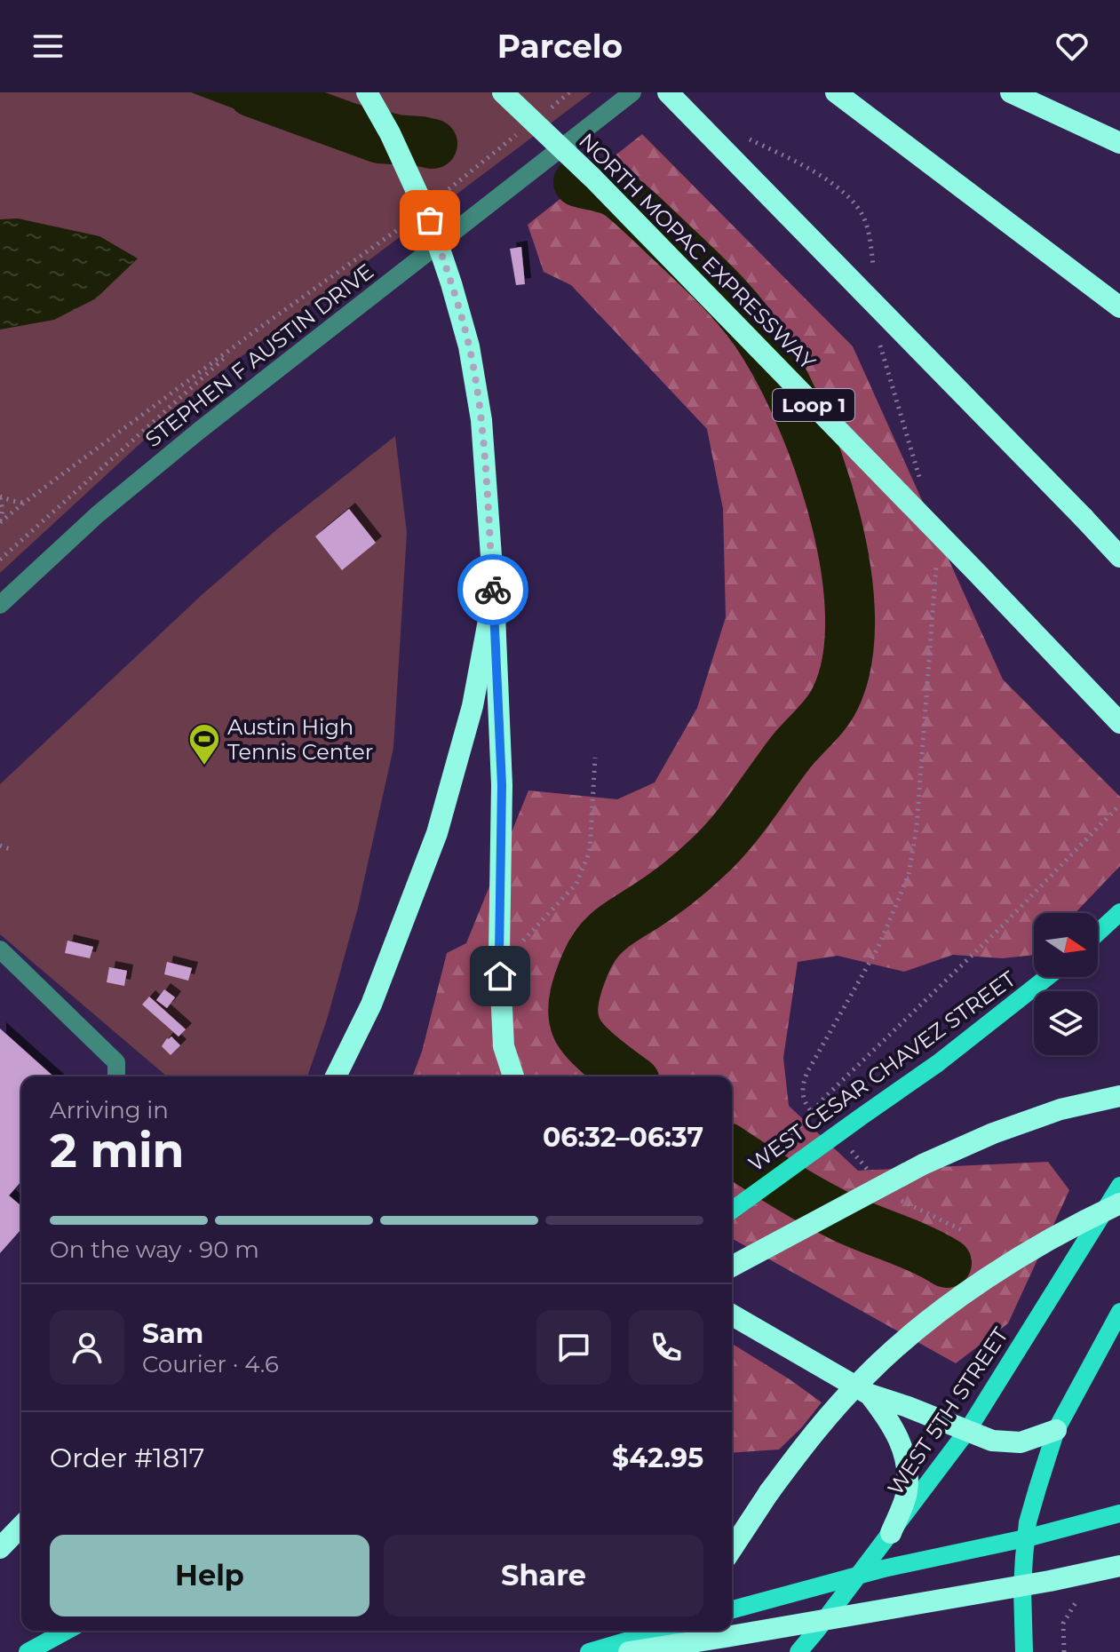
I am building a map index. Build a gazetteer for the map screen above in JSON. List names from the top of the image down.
{
  "streets": {
    "highway": ["NORTH MOPAC EXPRESSWAY", "Loop 1"],
    "main road": ["WEST CESAR CHAVEZ STREET", "WEST 5TH STREET"],
    "street": ["STEPHEN F AUSTIN DRIVE"]
  },
  "places": {
    "sports": ["Austin High Tennis Center"]
  },
  "north": "right",
  "page": {
    "header": "Parcelo",
    "heading": ["2 min", "Arriving in", "06:32–06:37"],
    "panel": [
      "Sam",
      "Courier · 4.6",
      "Order #1817",
      "$42.95"
    ],
    "bar": "On the way · 90 m",
    "buttons": ["Help", "Share"]
  }
}
